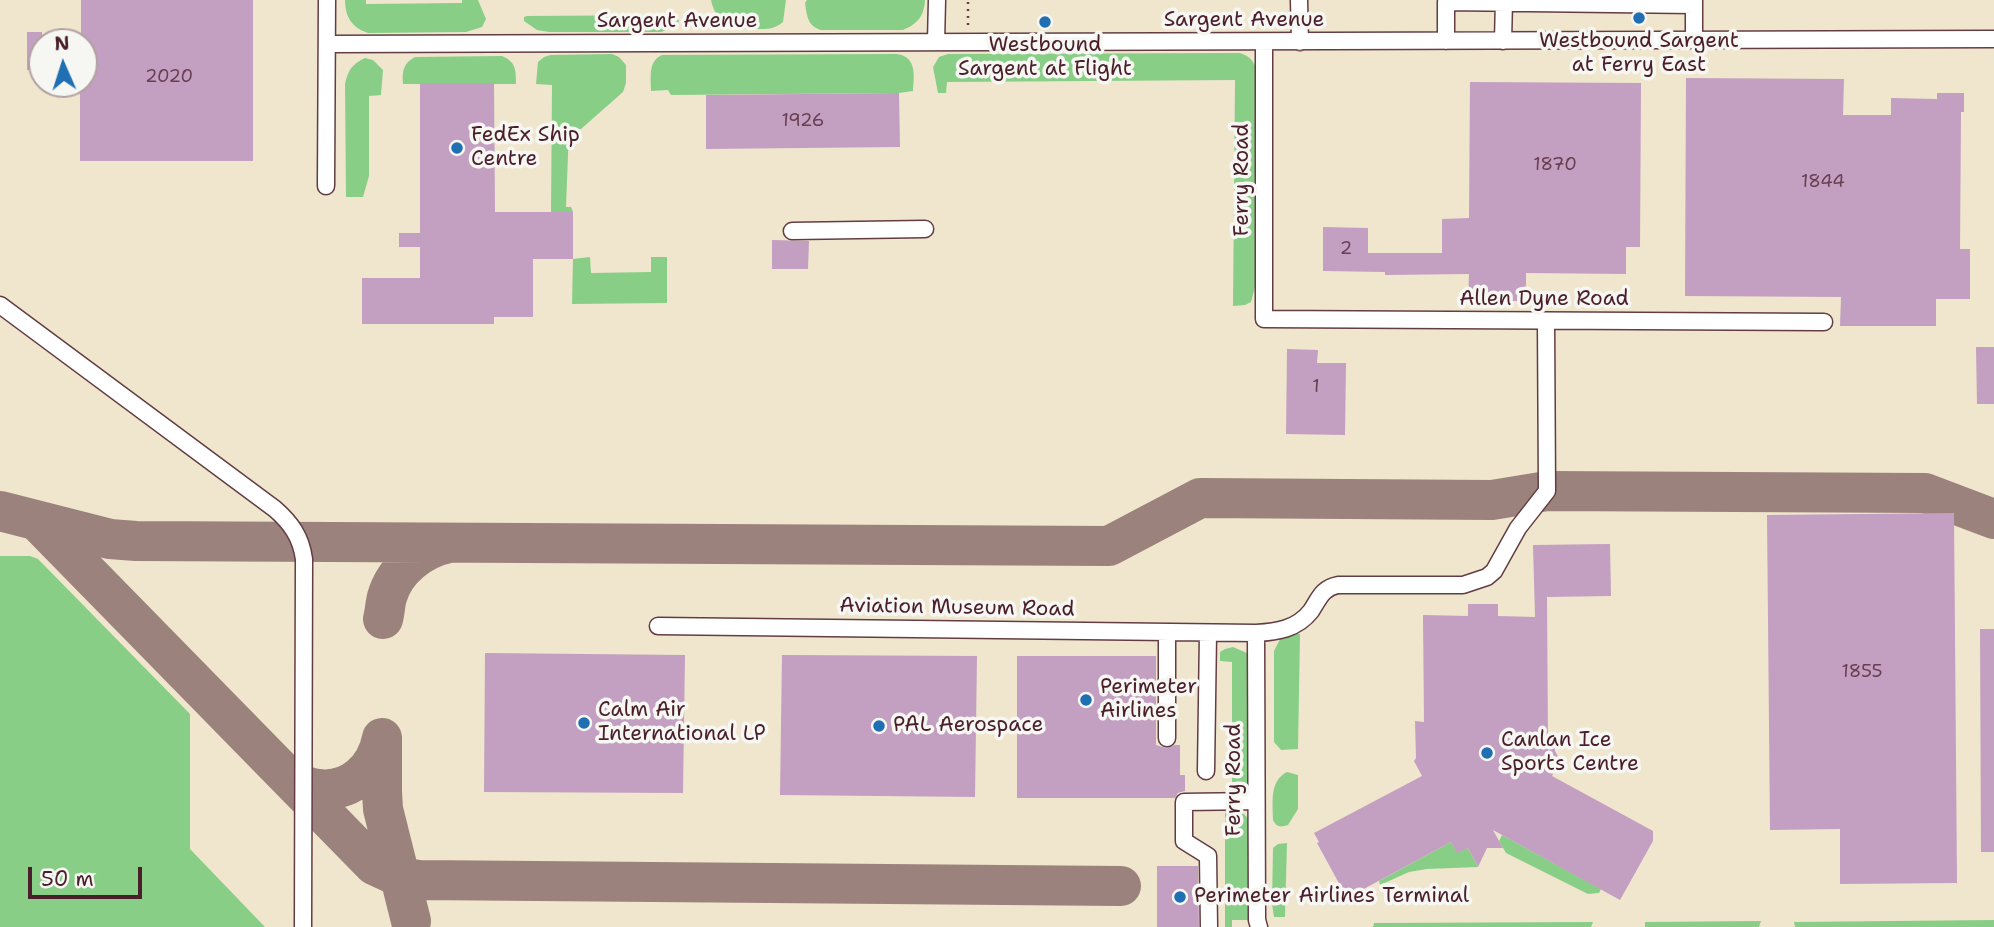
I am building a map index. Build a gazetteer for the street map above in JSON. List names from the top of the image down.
{
  "streets": {
    "street": [
      "Sargent Avenue",
      "Ferry Road",
      "Allen Dyne Road",
      "Aviation Museum Road"
    ]
  },
  "crossings": [
    ["Sargent Avenue", "Ferry Road"],
    ["Ferry Road", "Allen Dyne Road"],
    ["Ferry Road", "Aviation Museum Road"],
    ["Allen Dyne Road", "Aviation Museum Road"]
  ],
  "places": [
    "Westbound Sargent at Ferry East",
    "Westbound Sargent at Flight",
    "FedEx Ship Centre",
    "Perimeter Airlines",
    "Calm Air International LP",
    "PAL Aerospace",
    "Canlan Ice Sports Centre",
    "Perimeter Airlines Terminal"
  ],
  "house_numbers": [
    "2020",
    "1926",
    "1870",
    "1844",
    "2",
    "1",
    "1855"
  ],
  "scale_bar": "50 m",
  "north": "top"
}
